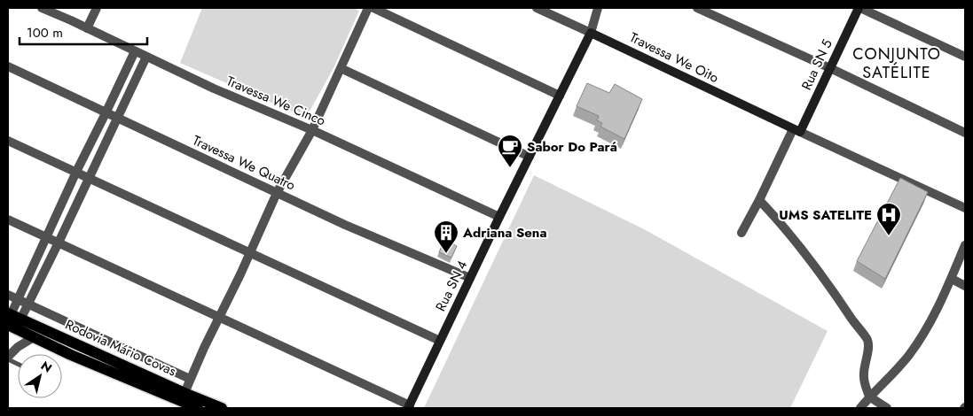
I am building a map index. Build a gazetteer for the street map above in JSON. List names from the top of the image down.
{
  "streets": {
    "main road": [
      "Travessa We Oito",
      "Rua SN 5",
      "Rua SN 4",
      "Rodovia Mário Covas"
    ],
    "street": ["Travessa We Cinco", "Travessa We Quatro"]
  },
  "crossings": [
    ["Travessa We Oito", "Rua SN 5"],
    ["Travessa We Oito", "Rua SN 4"],
    ["Travessa We Cinco", "Rua SN 4"],
    ["Travessa We Quatro", "Rua SN 4"]
  ],
  "districts": ["CONJUNTO SATÉLITE"],
  "places": {
    "cafe": ["Sabor Do Pará"],
    "hospital": ["UMS SATELITE"],
    "building": ["Adriana Sena"]
  },
  "scale_bar": "100 m",
  "north": "top right"
}
